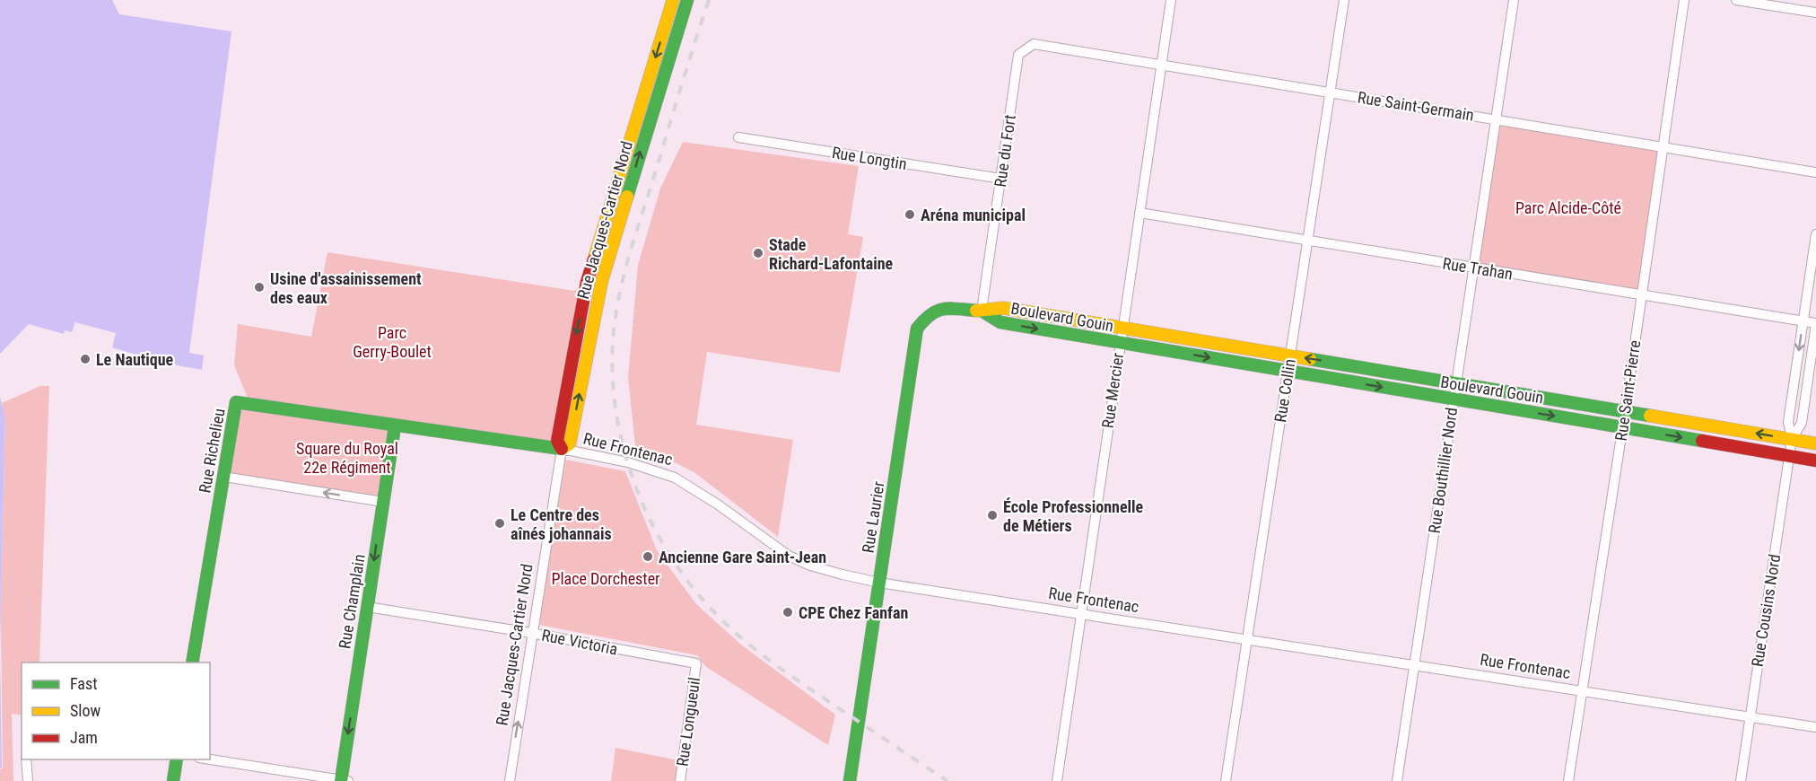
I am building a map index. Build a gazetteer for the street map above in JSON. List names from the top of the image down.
{
  "streets": {
    "street": [
      "Rue Saint-Germain",
      "Rue du Fort",
      "Rue Longtin",
      "Rue Jacques-Cartier Nord",
      "Rue Trahan",
      "Boulevard Gouin",
      "Rue Mercier",
      "Rue Collin",
      "Rue Saint-Pierre",
      "Rue Frontenac",
      "Rue Richelieu",
      "Rue Bouthillier Nord",
      "Rue Laurier",
      "Rue Champlain",
      "Rue Cousins Nord",
      "Rue Victoria",
      "Rue Longueuil"
    ]
  },
  "crossings": [
    ["Rue Saint-Germain", "Rue du Fort"],
    ["Rue Saint-Germain", "Rue Mercier"],
    ["Rue Saint-Germain", "Rue Collin"],
    ["Rue Saint-Germain", "Rue Saint-Pierre"],
    ["Rue Saint-Germain", "Rue Bouthillier Nord"],
    ["Rue du Fort", "Rue Longtin"],
    ["Rue du Fort", "Boulevard Gouin"],
    ["Rue du Fort", "Rue Laurier"],
    ["Rue Jacques-Cartier Nord", "Rue Frontenac"],
    ["Rue Jacques-Cartier Nord", "Rue Victoria"],
    ["Rue Trahan", "Rue Mercier"],
    ["Rue Trahan", "Rue Collin"],
    ["Rue Trahan", "Rue Saint-Pierre"],
    ["Rue Trahan", "Rue Bouthillier Nord"],
    ["Rue Trahan", "Rue Cousins Nord"],
    ["Boulevard Gouin", "Rue Mercier"],
    ["Boulevard Gouin", "Rue Collin"],
    ["Boulevard Gouin", "Rue Saint-Pierre"],
    ["Boulevard Gouin", "Rue Bouthillier Nord"],
    ["Boulevard Gouin", "Rue Laurier"],
    ["Boulevard Gouin", "Rue Cousins Nord"],
    ["Rue Mercier", "Rue Frontenac"],
    ["Rue Collin", "Rue Frontenac"],
    ["Rue Saint-Pierre", "Rue Frontenac"],
    ["Rue Frontenac", "Rue Richelieu"],
    ["Rue Frontenac", "Rue Bouthillier Nord"],
    ["Rue Frontenac", "Rue Laurier"],
    ["Rue Frontenac", "Rue Champlain"],
    ["Rue Frontenac", "Rue Cousins Nord"],
    ["Rue Richelieu", "Rue Champlain"],
    ["Rue Champlain", "Rue Victoria"],
    ["Rue Victoria", "Rue Longueuil"]
  ],
  "one_way": ["Rue Champlain"],
  "parks": [
    "Parc Alcide-Côté",
    "Parc Gerry-Boulet",
    "Square du Royal 22e Régiment",
    "Place Dorchester"
  ],
  "places": [
    "Aréna municipal",
    "Stade Richard-Lafontaine",
    "Usine d'assainissement des eaux",
    "Le Nautique",
    "École Professionnelle de Métiers",
    "Le Centre des aînés johannais",
    "Ancienne Gare Saint-Jean",
    "CPE Chez Fanfan"
  ],
  "legend": ["Fast", "Slow", "Jam"]
}
